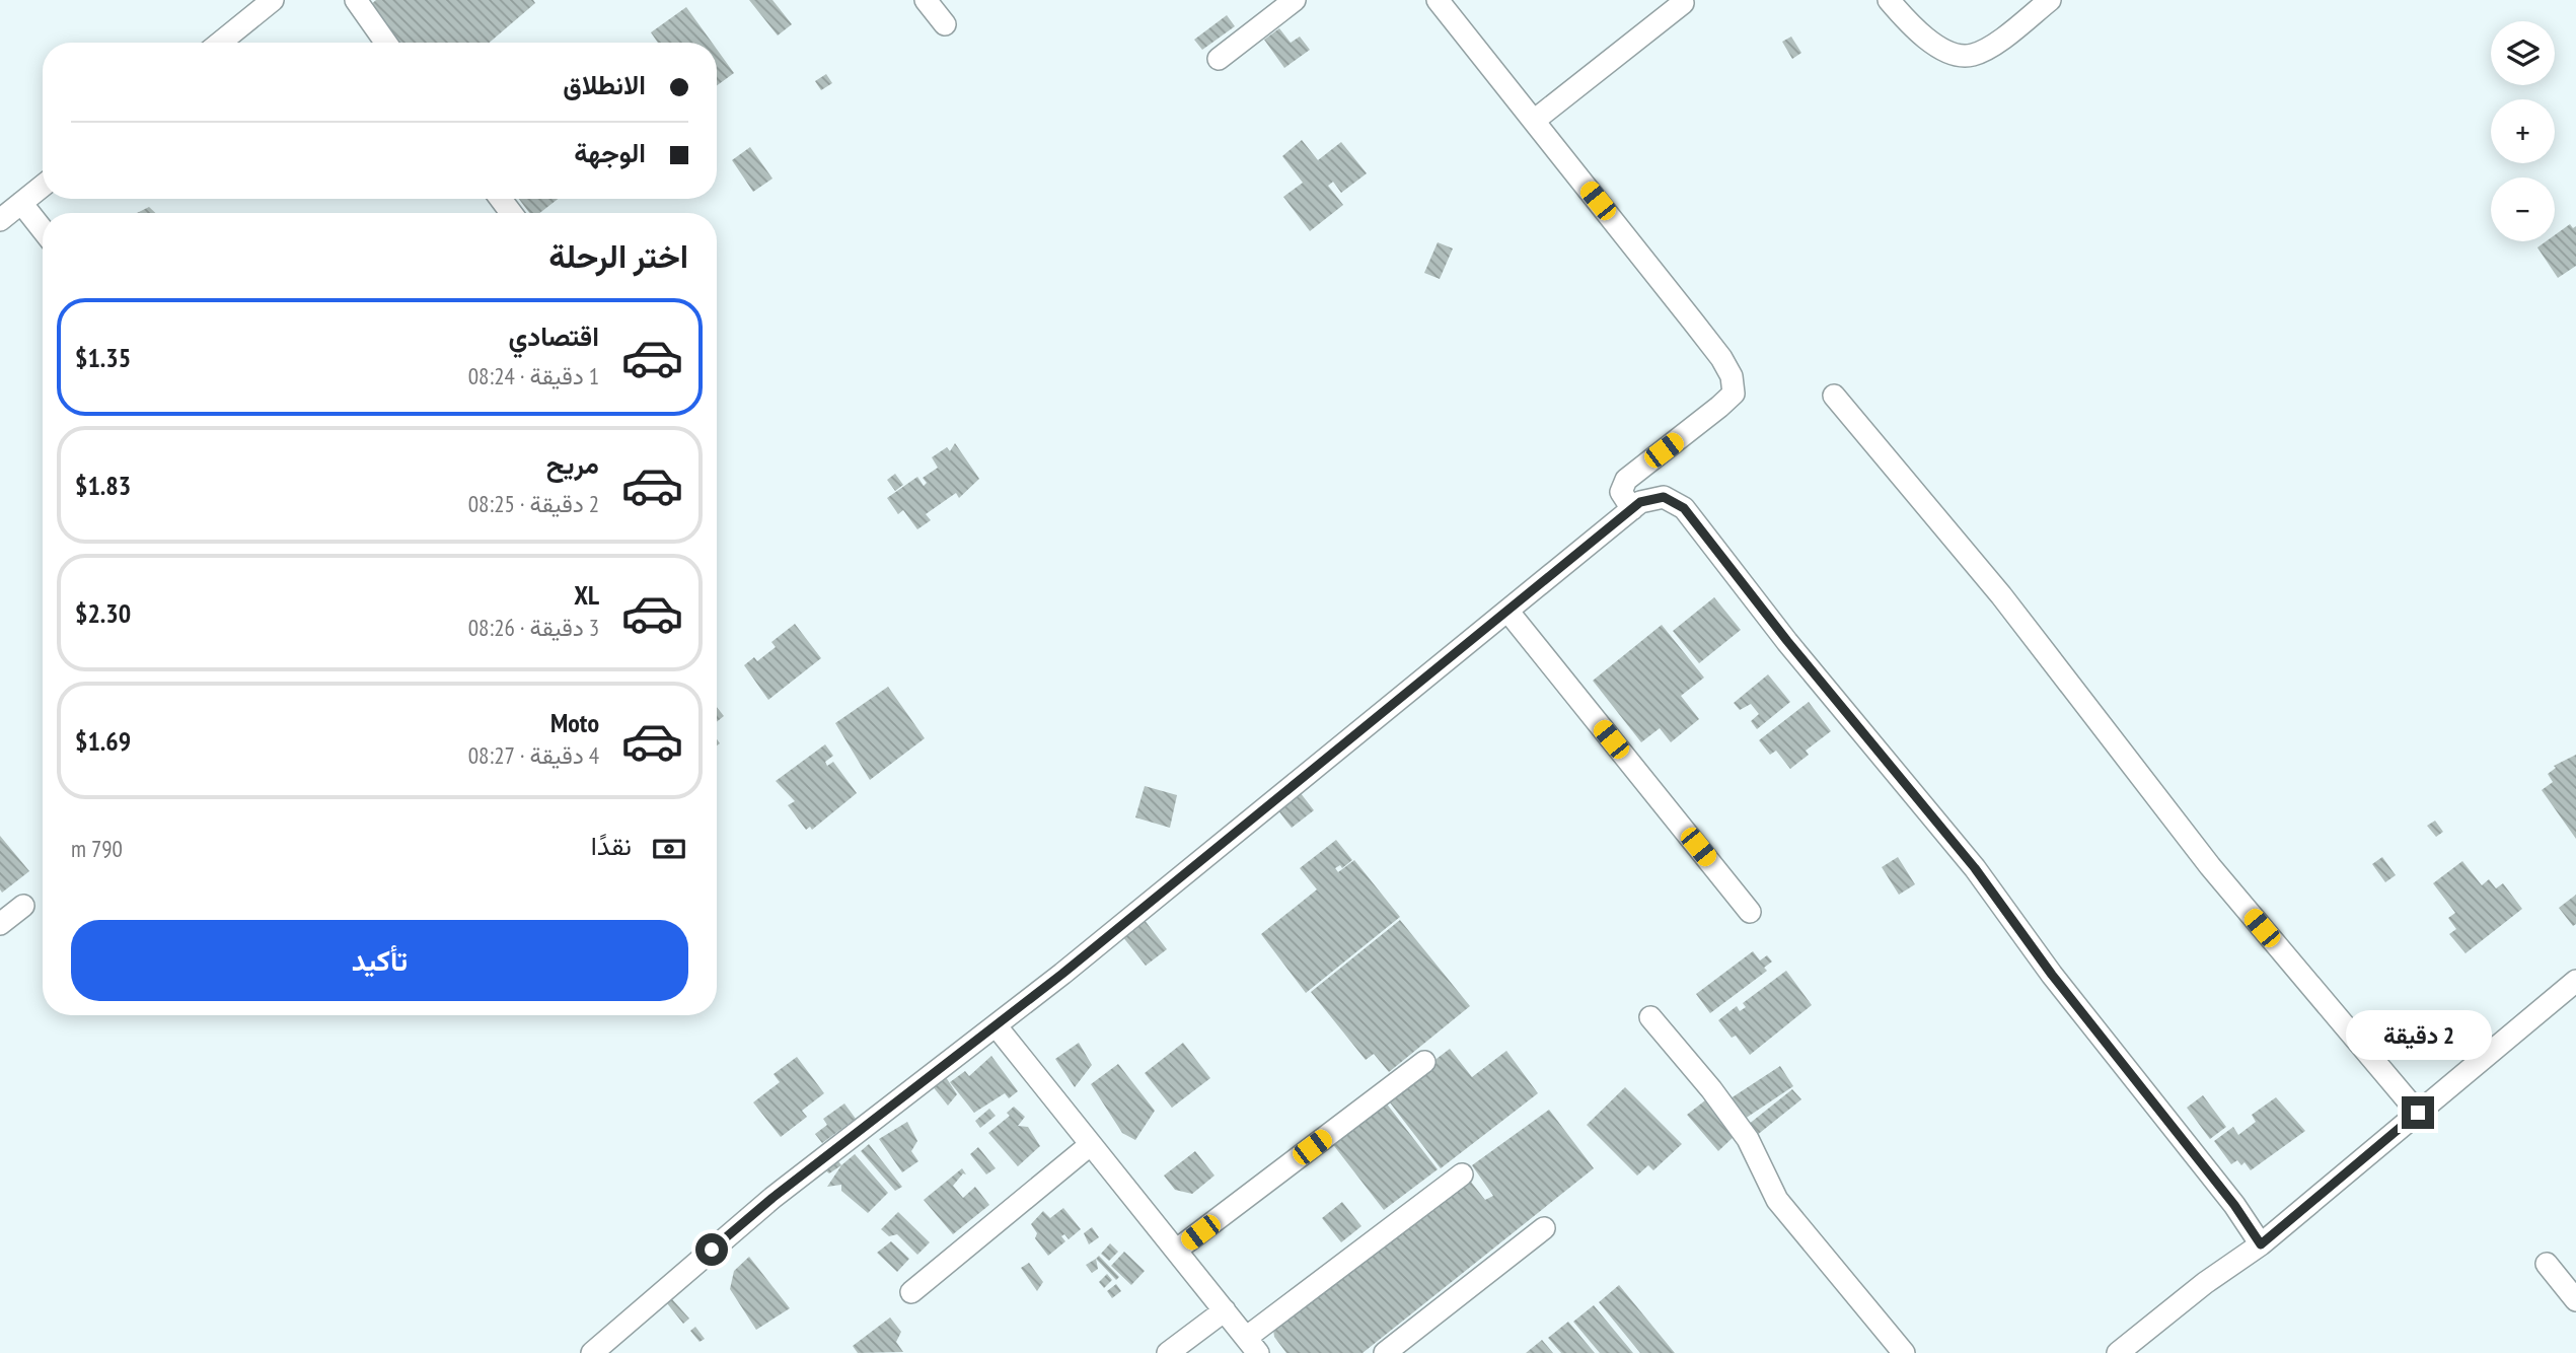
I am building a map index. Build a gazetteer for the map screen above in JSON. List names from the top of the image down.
{
  "page": {
    "map_buttons": ["+", "−"],
    "banner": ["الانطلاق", "الوجهة"],
    "heading": "اختر الرحلة",
    "list": [
      {
        "name": "اقتصادي",
        "note": "1 دقيقة · 08:24",
        "value": "$1.35"
      },
      {
        "name": "مريح",
        "note": "2 دقيقة · 08:25",
        "value": "$1.83"
      },
      {
        "name": "XL",
        "note": "3 دقيقة · 08:26",
        "value": "$2.30"
      },
      {
        "name": "Moto",
        "note": "4 دقيقة · 08:27",
        "value": "$1.69"
      }
    ],
    "pay": ["نقدًا", "790 m"],
    "buttons": "تأكيد",
    "bubble": "2 دقيقة"
  }
}
